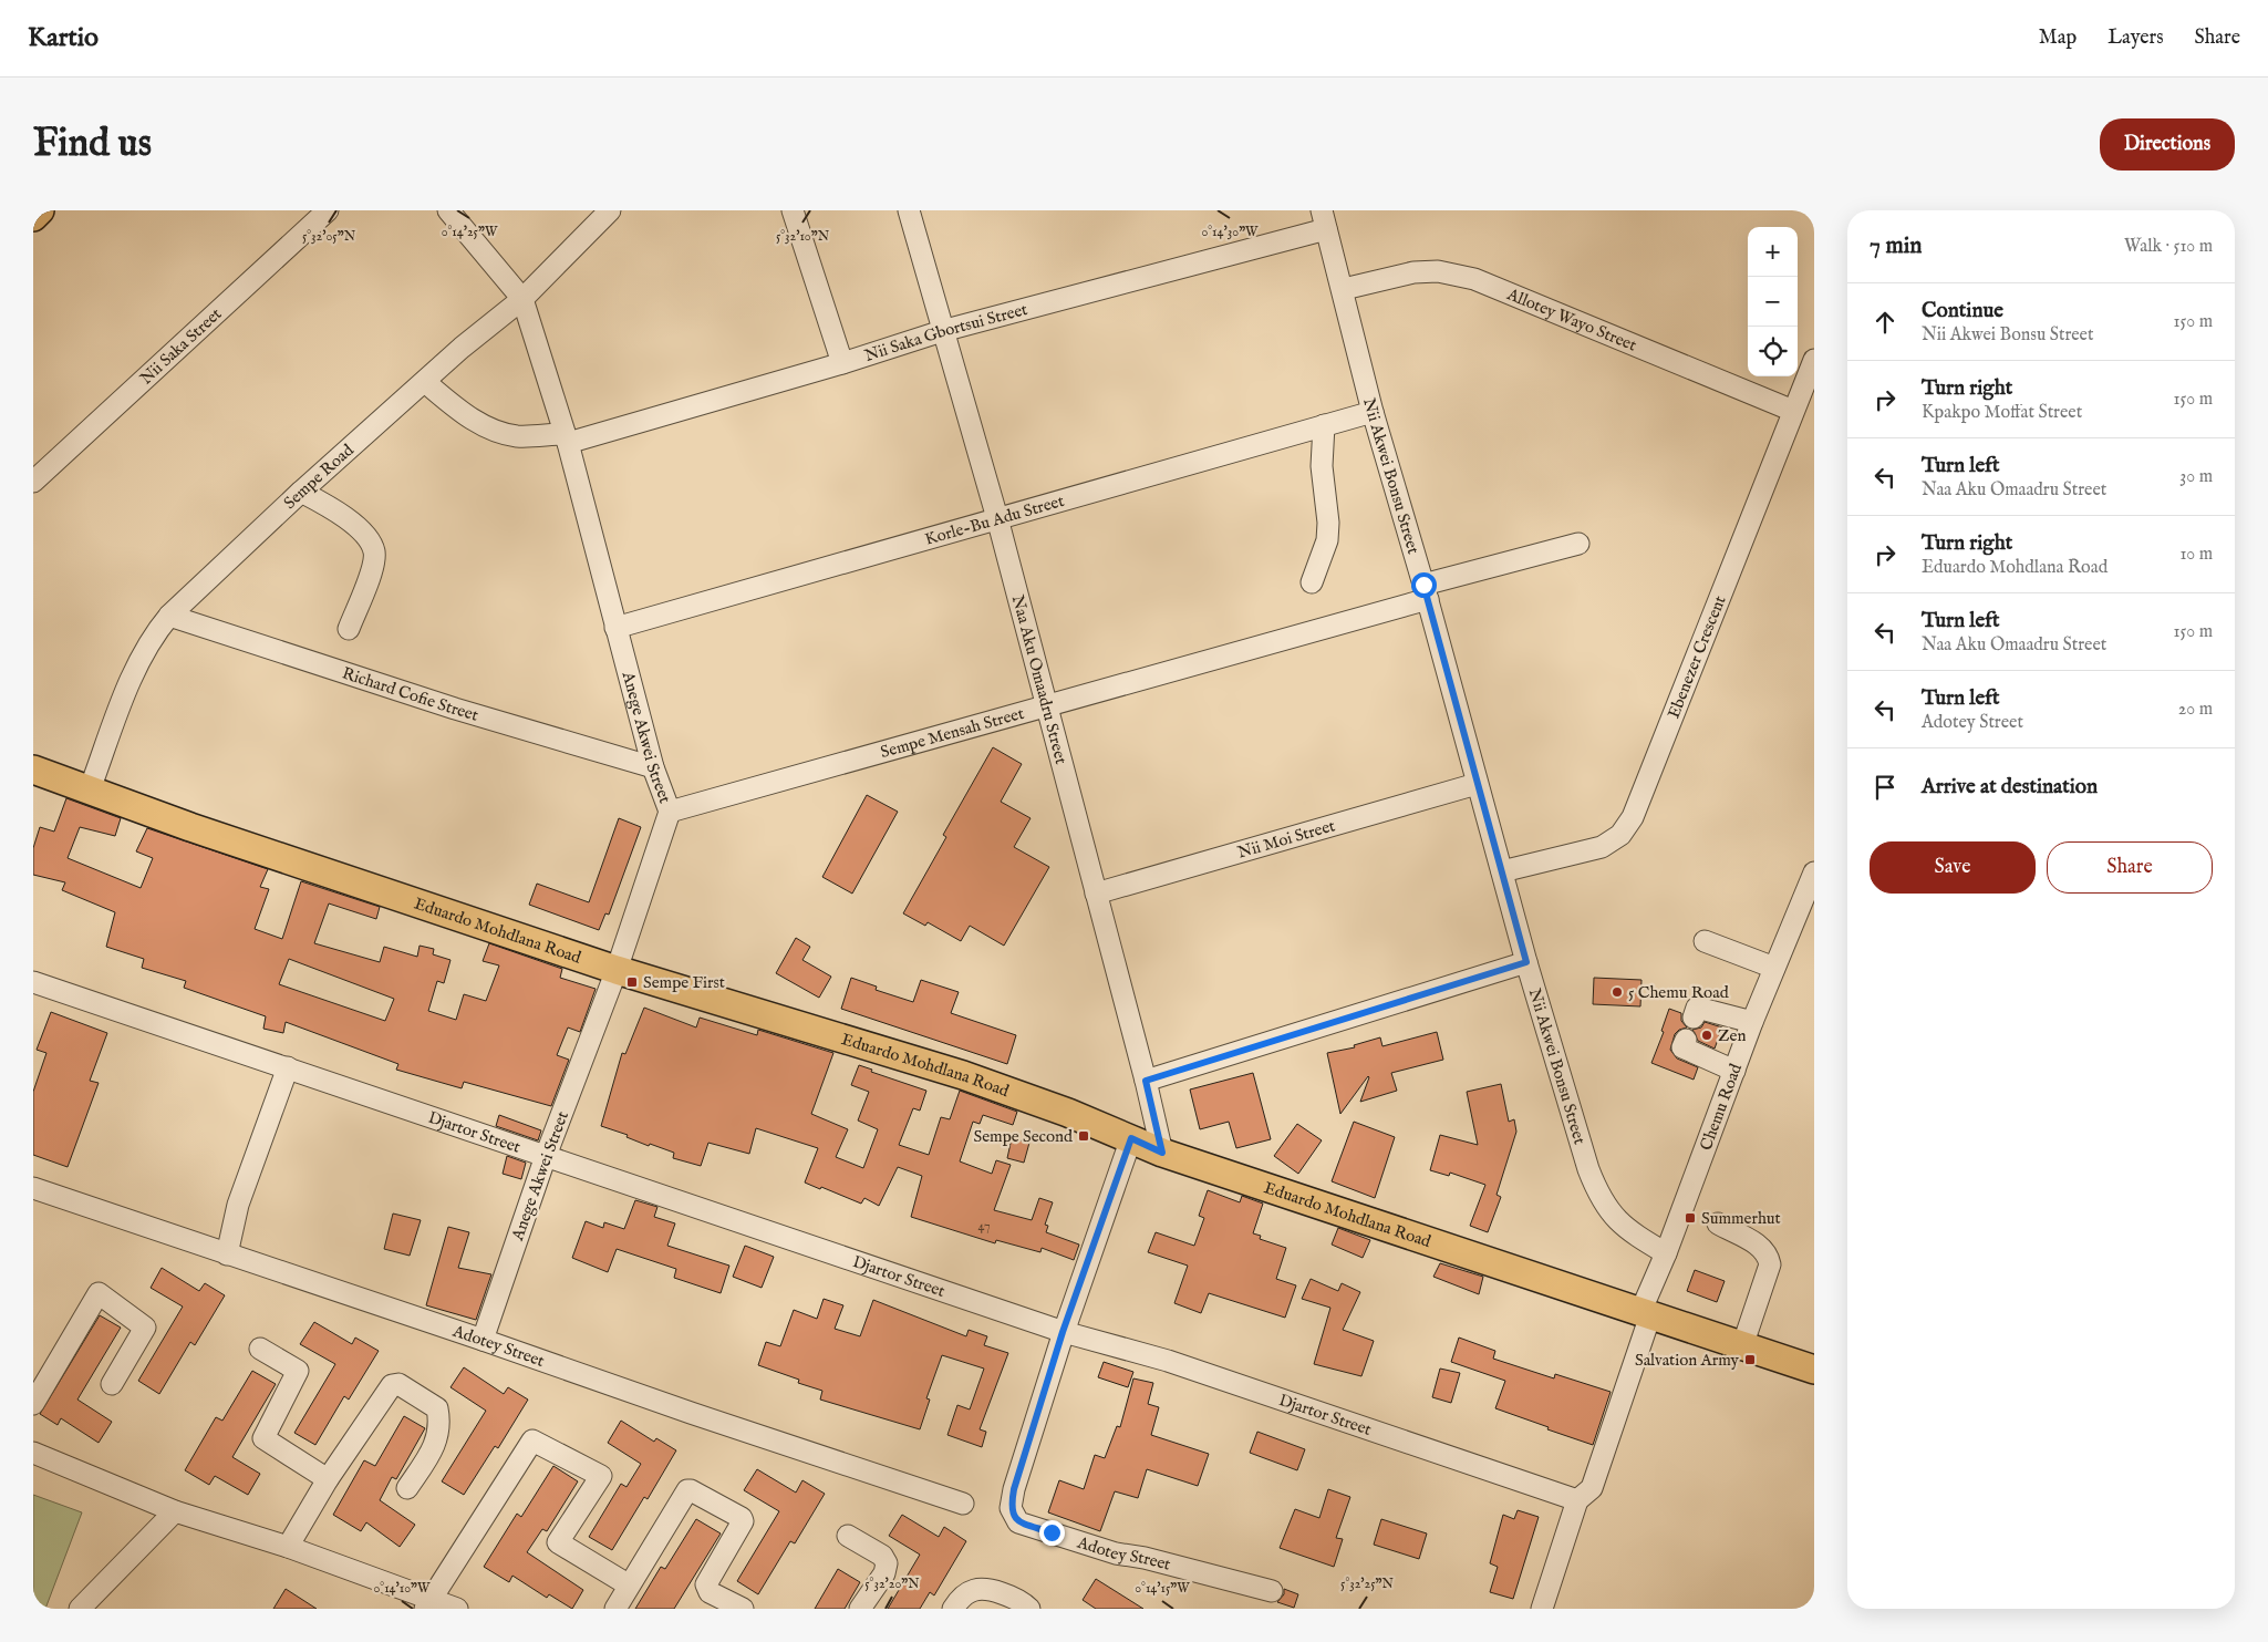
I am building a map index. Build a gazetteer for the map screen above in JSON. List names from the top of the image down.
{
  "streets": {
    "main road": ["Eduardo Mohdlana Road"],
    "street": [
      "Allotey Wayo Street",
      "Nii Saka Gbortsui Street",
      "Nii Saka Street",
      "Nii Akwei Bonsu Street",
      "Sempe Road",
      "Korle-Bu Adu Street",
      "Ebenezer Crescent",
      "Naa Aku Omaadru Street",
      "Richard Cofie Street",
      "Sempe Mensah Street",
      "Anege Akwei Street",
      "Nii Moi Street",
      "Chemu Road",
      "Djartor Street",
      "Adotey Street"
    ]
  },
  "crossings": [
    ["Allotey Wayo Street", "Nii Akwei Bonsu Street"],
    ["Allotey Wayo Street", "Ebenezer Crescent"],
    ["Nii Saka Gbortsui Street", "Nii Akwei Bonsu Street"],
    ["Nii Saka Gbortsui Street", "Sempe Road"],
    ["Nii Saka Gbortsui Street", "Naa Aku Omaadru Street"],
    ["Nii Saka Gbortsui Street", "Anege Akwei Street"],
    ["Nii Akwei Bonsu Street", "Korle-Bu Adu Street"],
    ["Nii Akwei Bonsu Street", "Ebenezer Crescent"],
    ["Nii Akwei Bonsu Street", "Sempe Mensah Street"],
    ["Nii Akwei Bonsu Street", "Nii Moi Street"],
    ["Nii Akwei Bonsu Street", "Chemu Road"],
    ["Sempe Road", "Richard Cofie Street"],
    ["Sempe Road", "Anege Akwei Street"],
    ["Sempe Road", "Eduardo Mohdlana Road"],
    ["Korle-Bu Adu Street", "Naa Aku Omaadru Street"],
    ["Korle-Bu Adu Street", "Anege Akwei Street"],
    ["Naa Aku Omaadru Street", "Sempe Mensah Street"],
    ["Naa Aku Omaadru Street", "Nii Moi Street"],
    ["Naa Aku Omaadru Street", "Eduardo Mohdlana Road"],
    ["Richard Cofie Street", "Anege Akwei Street"],
    ["Sempe Mensah Street", "Anege Akwei Street"],
    ["Anege Akwei Street", "Eduardo Mohdlana Road"],
    ["Anege Akwei Street", "Djartor Street"],
    ["Anege Akwei Street", "Adotey Street"],
    ["Eduardo Mohdlana Road", "Chemu Road"],
    ["Djartor Street", "Adotey Street"]
  ],
  "places": {
    "transit": [
      "Sempe First",
      "Sempe Second",
      "Summerhut",
      "Salvation Army"
    ],
    "other": ["5 Chemu Road", "Zen"]
  },
  "house_numbers": ["47"],
  "page": {
    "header": "Kartio",
    "nav": ["Map", "Layers", "Share"],
    "buttons": [
      "Directions",
      ["Save", "Share"]
    ],
    "title": "Find us",
    "heading": ["7 min", "Walk · 510 m"],
    "map_buttons": ["+", "−"],
    "list": [
      ["Continue", "Nii Akwei Bonsu Street", "150 m"],
      ["Turn right", "Kpakpo Moffat Street", "150 m"],
      ["Turn left", "Naa Aku Omaadru Street", "30 m"],
      ["Turn right", "Eduardo Mohdlana Road", "10 m"],
      ["Turn left", "Naa Aku Omaadru Street", "150 m"],
      ["Turn left", "Adotey Street", "20 m"],
      "Arrive at destination"
    ]
  },
  "coordinates": [
    "0°14'25\"W",
    "0°14'30\"W",
    "5°32'05\"N",
    "5°32'10\"N",
    "5°32'20\"N",
    "5°32'25\"N",
    "0°14'10\"W",
    "0°14'15\"W"
  ]
}
